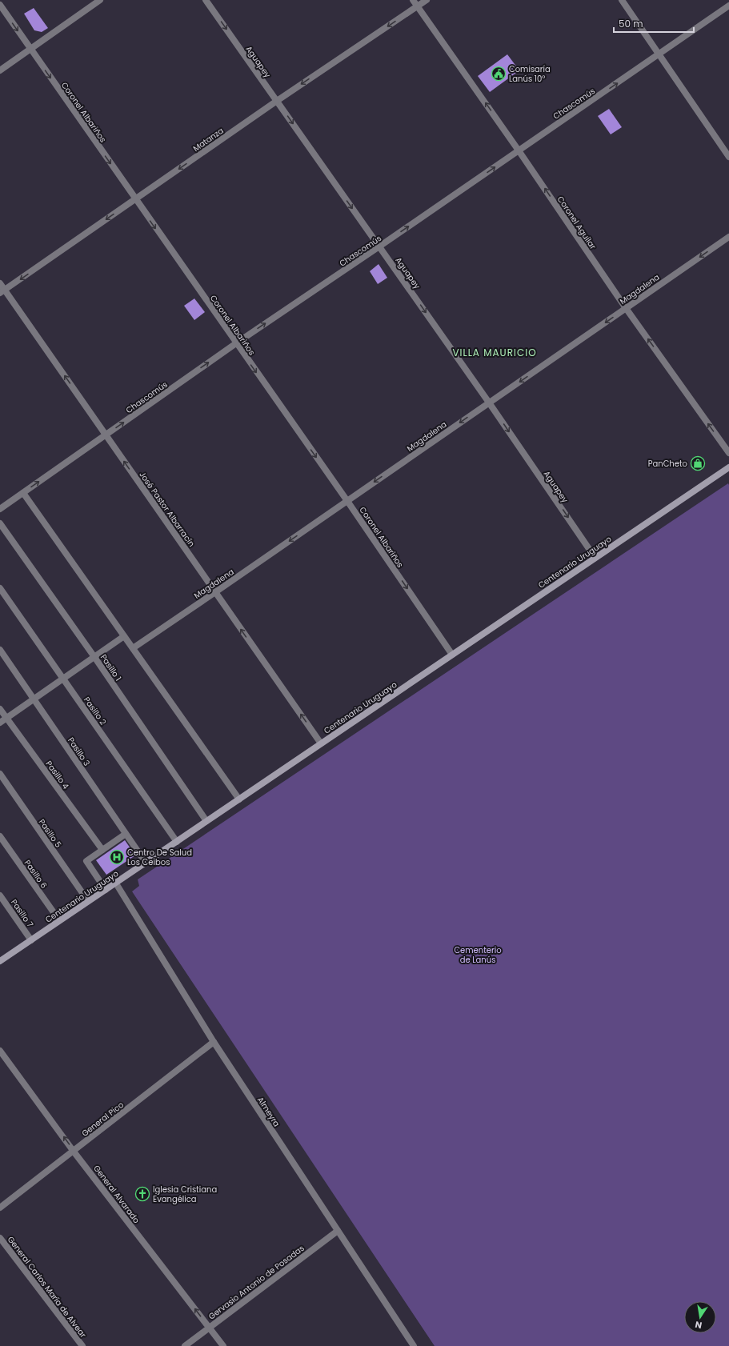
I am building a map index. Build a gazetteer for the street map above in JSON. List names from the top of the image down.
{
  "streets": {
    "main road": ["Centenario Uruguayo"],
    "street": [
      "Aguapey",
      "Chascomús",
      "Coronel Albariños",
      "Matanza",
      "Coronel Aguilar",
      "Magdalena",
      "José Pastor Albarracín",
      "Pasillo 1",
      "Pasillo 2",
      "Pasillo 3",
      "Pasillo 4",
      "Pasillo 5",
      "Pasillo 6",
      "Pasillo 7",
      "Almeyra",
      "General Pico",
      "General Alvarado",
      "Gervasio Antonio de Posadas",
      "General Carlos María de Alvear"
    ]
  },
  "crossings": [
    ["Aguapey", "Chascomús"],
    ["Aguapey", "Matanza"],
    ["Aguapey", "Magdalena"],
    ["Aguapey", "Centenario Uruguayo"],
    ["Chascomús", "Coronel Albariños"],
    ["Chascomús", "Coronel Aguilar"],
    ["Chascomús", "José Pastor Albarracín"],
    ["Coronel Albariños", "Matanza"],
    ["Coronel Albariños", "Magdalena"],
    ["Coronel Albariños", "Centenario Uruguayo"],
    ["Matanza", "Coronel Aguilar"],
    ["Matanza", "José Pastor Albarracín"],
    ["Coronel Aguilar", "Magdalena"],
    ["Magdalena", "José Pastor Albarracín"],
    ["José Pastor Albarracín", "Centenario Uruguayo"],
    ["Centenario Uruguayo", "Pasillo 1"],
    ["Centenario Uruguayo", "Pasillo 2"],
    ["Centenario Uruguayo", "Pasillo 3"],
    ["Centenario Uruguayo", "Pasillo 5"],
    ["Centenario Uruguayo", "Pasillo 6"],
    ["Centenario Uruguayo", "Pasillo 7"],
    ["Centenario Uruguayo", "Almeyra"],
    ["Almeyra", "General Pico"],
    ["Almeyra", "Gervasio Antonio de Posadas"],
    ["General Pico", "General Alvarado"],
    ["General Alvarado", "Gervasio Antonio de Posadas"]
  ],
  "one_way": [
    "Aguapey",
    "Chascomús",
    "Coronel Albariños",
    "Matanza",
    "Coronel Aguilar",
    "Magdalena",
    "José Pastor Albarracín",
    "General Alvarado"
  ],
  "districts": ["VILLA MAURICIO"],
  "parks": ["Cementerio de Lanús"],
  "places": {
    "public building": ["Comisaría Lanús 10°"],
    "shop": ["PanCheto"],
    "hospital": ["Centro De Salud Los Ceibos"],
    "church": ["Iglesia Cristiana Evangélica"]
  },
  "scale_bar": "50 m",
  "north": "bottom"
}
